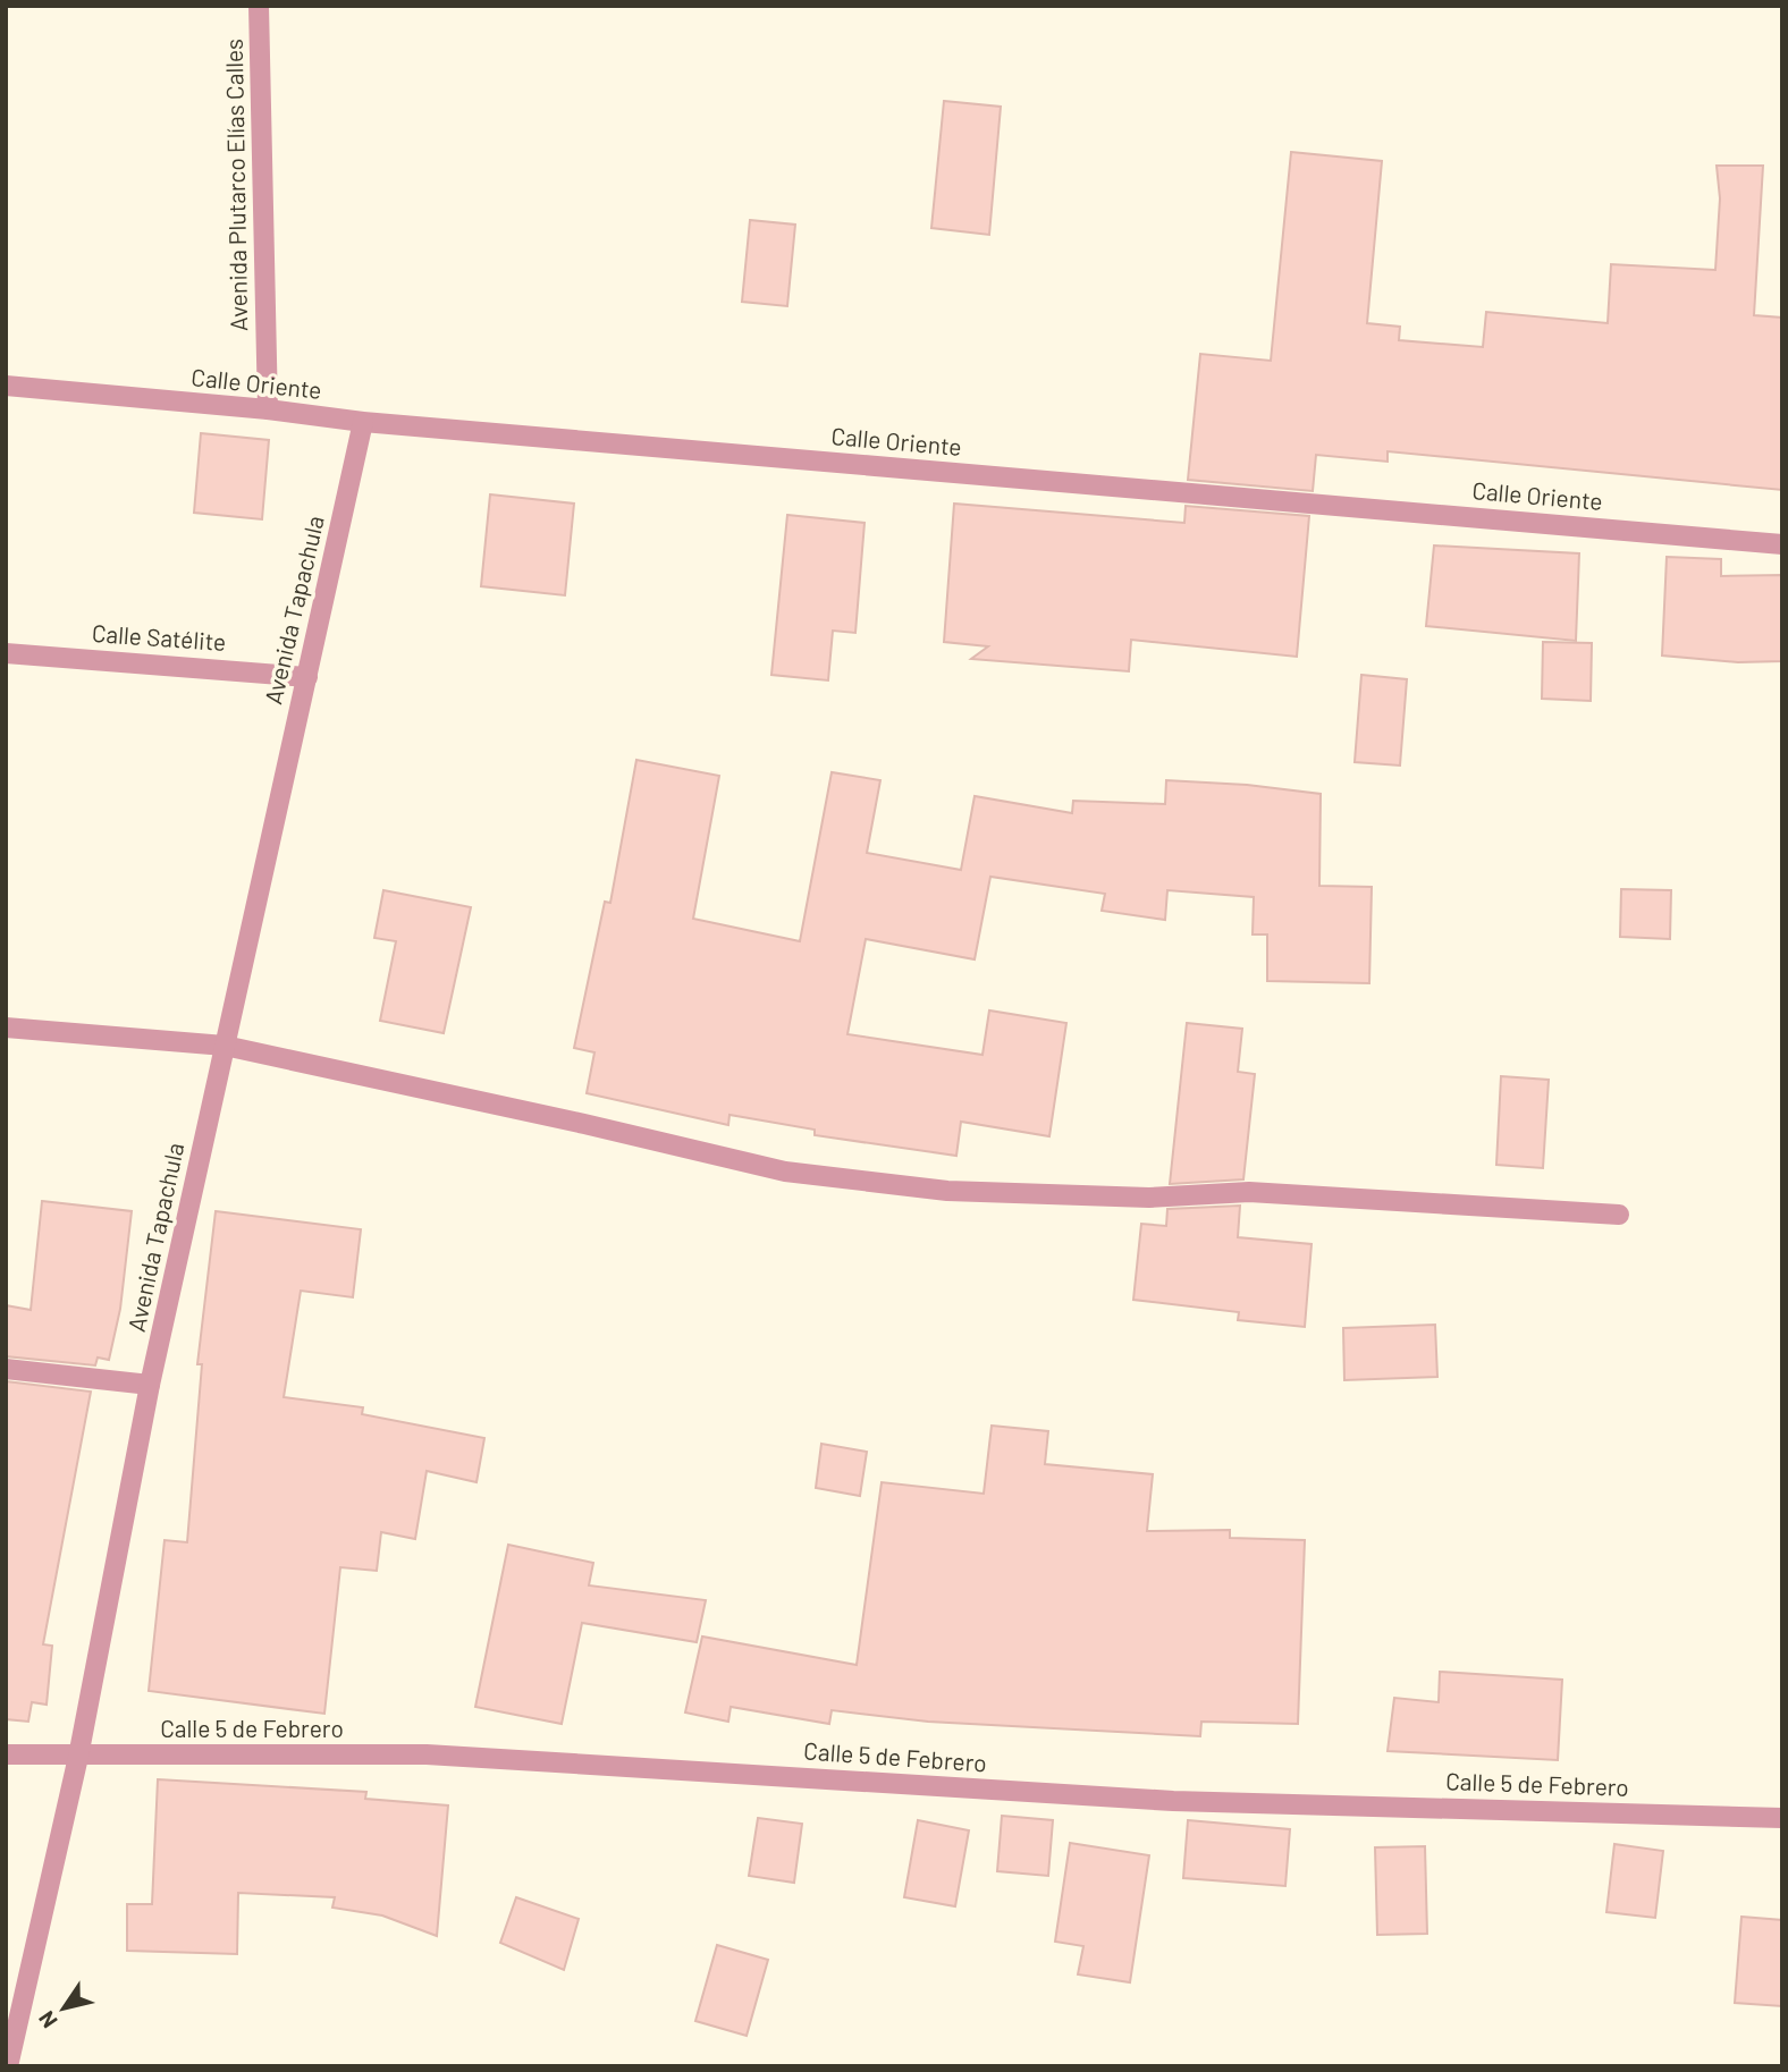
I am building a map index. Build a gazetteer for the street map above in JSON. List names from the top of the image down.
{
  "streets": {
    "street": [
      "Avenida Plutarco Elías Calles",
      "Calle Oriente",
      "Avenida Tapachula",
      "Calle Satélite",
      "Calle 5 de Febrero"
    ]
  },
  "crossings": [
    ["Avenida Plutarco Elías Calles", "Calle Oriente"],
    ["Calle Oriente", "Avenida Tapachula"],
    ["Avenida Tapachula", "Calle Satélite"],
    ["Avenida Tapachula", "Calle 5 de Febrero"]
  ],
  "north": "bottom left"
}
